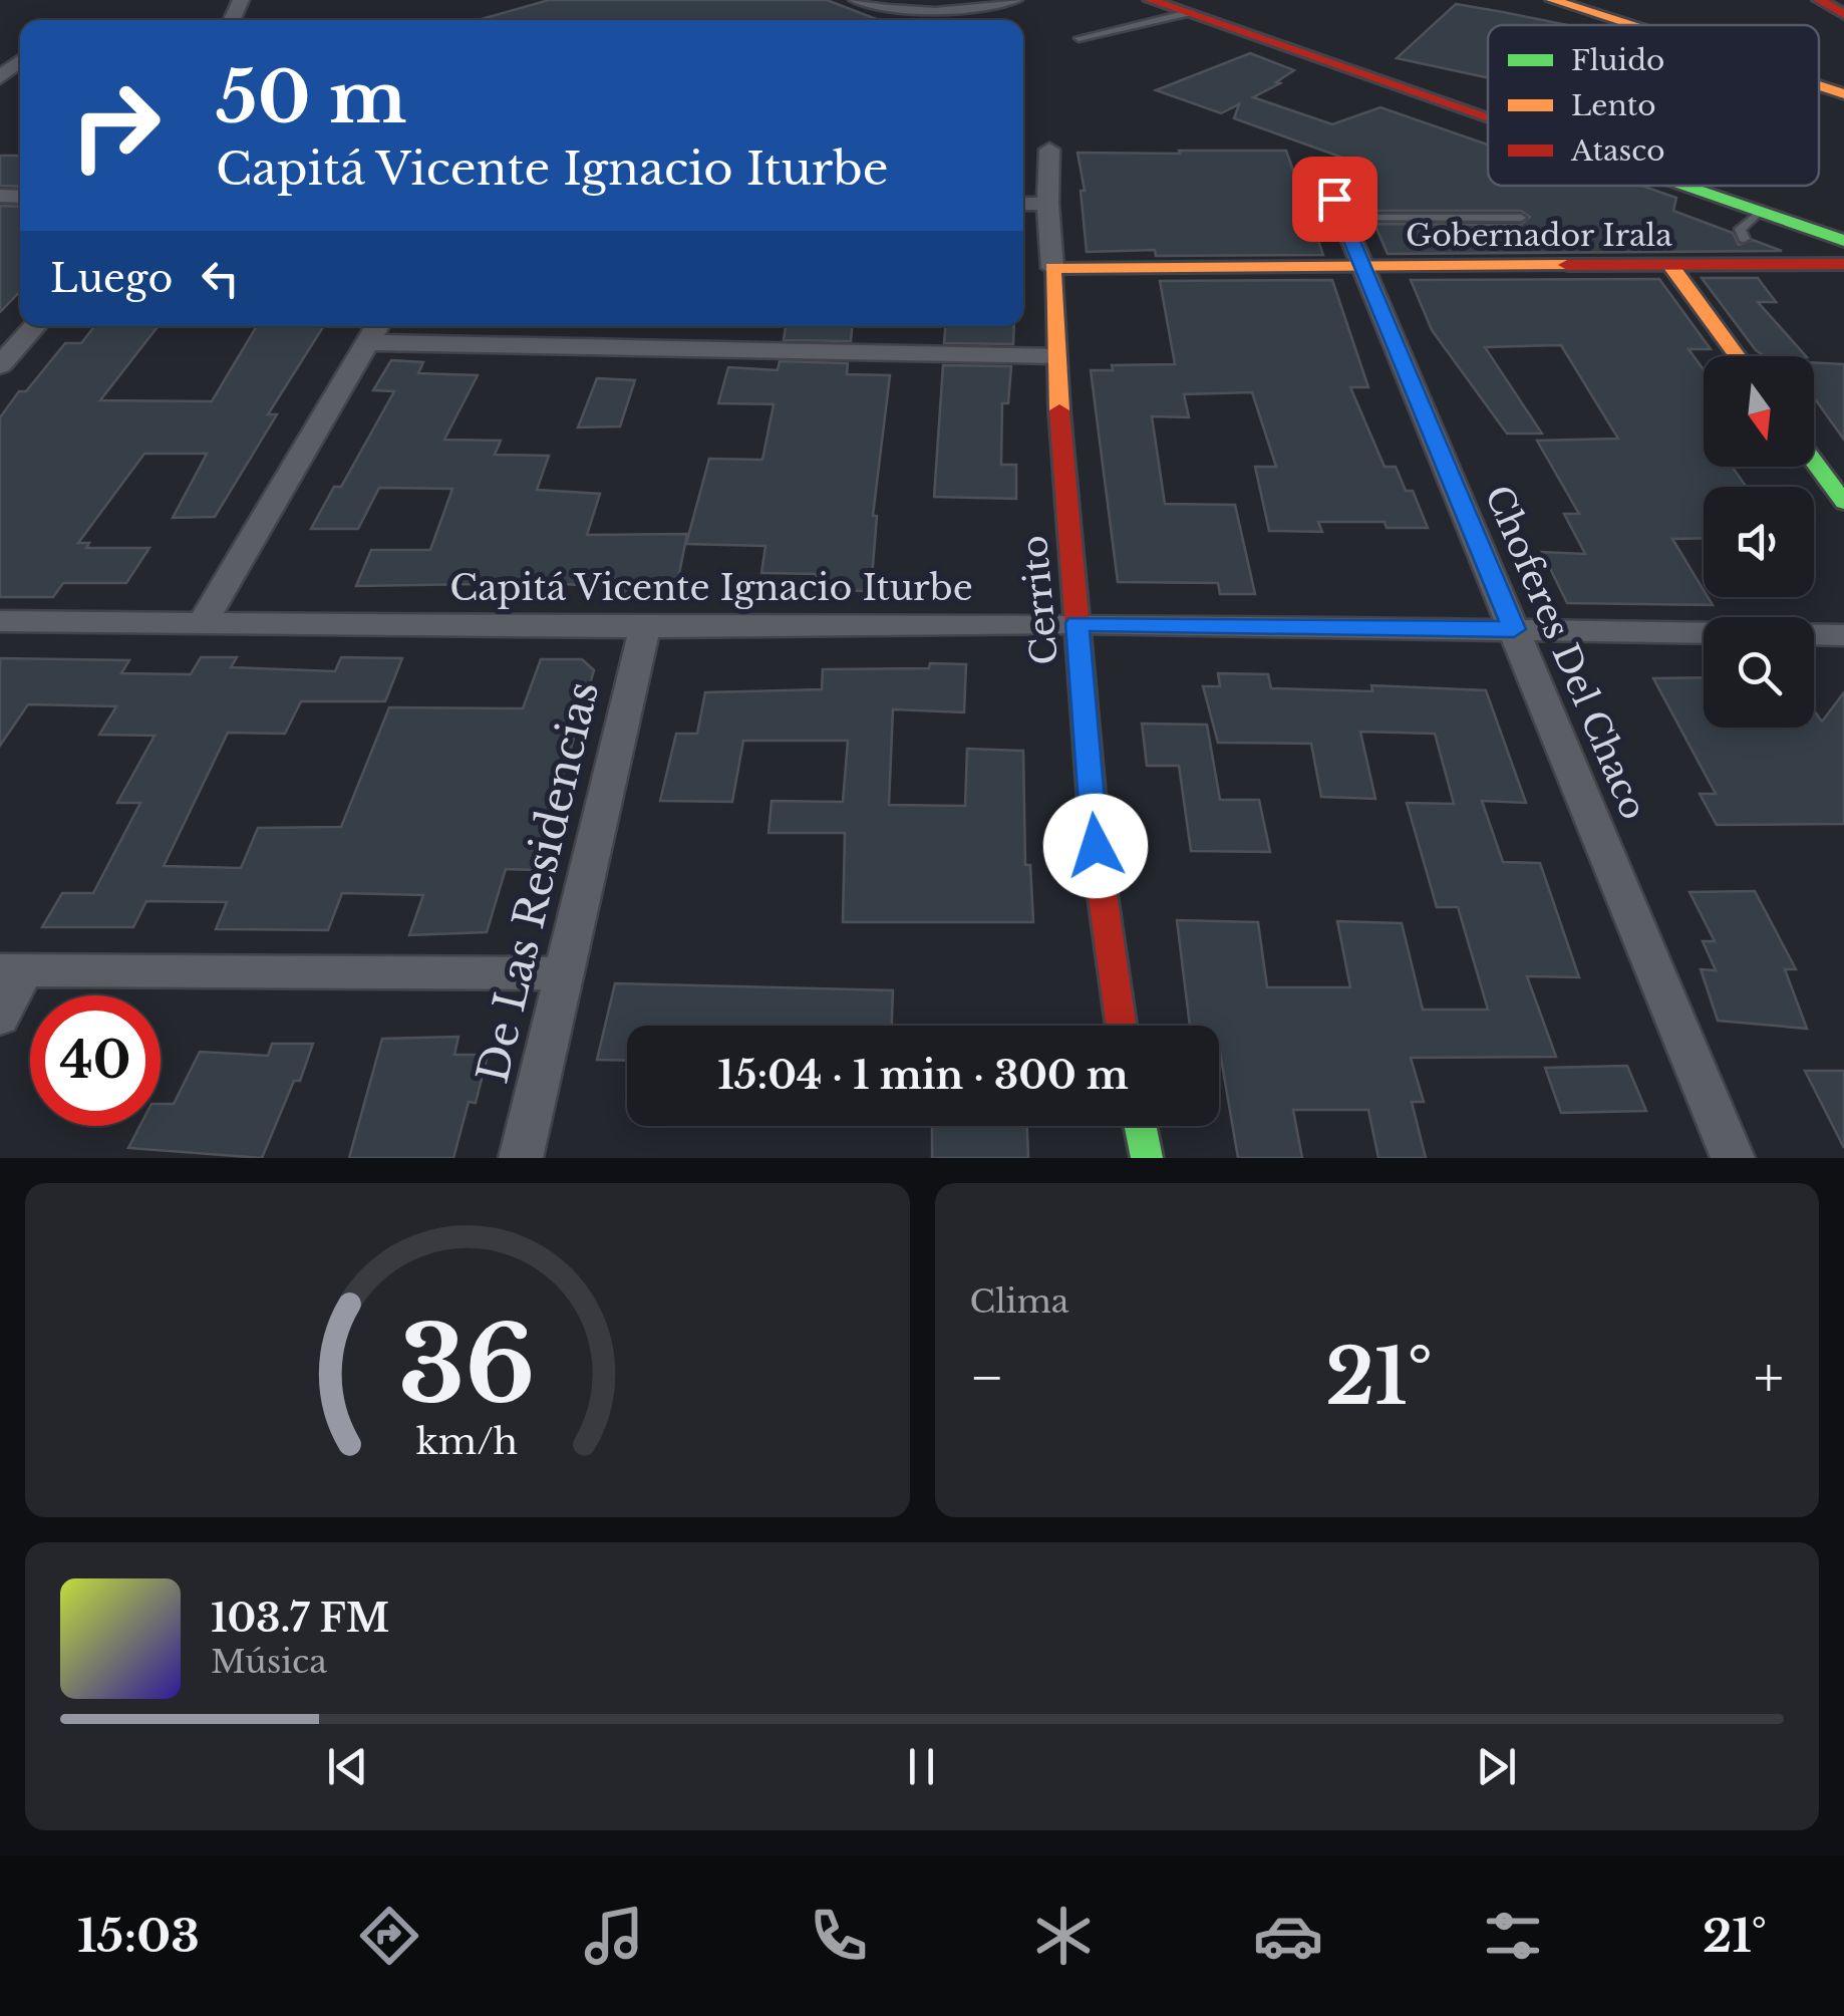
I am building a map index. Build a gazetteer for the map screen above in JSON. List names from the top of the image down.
{
  "streets": {
    "street": [
      "Gobernador Irala",
      "Capitá Vicente Ignacio Iturbe",
      "Cerrito",
      "Choferes Del Chaco",
      "De Las Residencias"
    ]
  },
  "crossings": [
    ["Gobernador Irala", "Cerrito"],
    ["Gobernador Irala", "Choferes Del Chaco"],
    ["Capitá Vicente Ignacio Iturbe", "Cerrito"],
    ["Capitá Vicente Ignacio Iturbe", "Choferes Del Chaco"],
    ["Capitá Vicente Ignacio Iturbe", "De Las Residencias"]
  ],
  "legend": ["Fluido", "Lento", "Atasco"],
  "north": "bottom",
  "page": {
    "turn": ["50 m", "Capitá Vicente Ignacio Iturbe"],
    "then": "Luego",
    "limit": "40",
    "trip": "15:04 · 1 min · 300 m",
    "tile": "Clima",
    "heat": ["−", "21°", "+"],
    "song": ["103.7 FM", "Música"],
    "tabs": ["15:03", "21°"],
    "gauge": ["36", "km/h"]
  }
}
